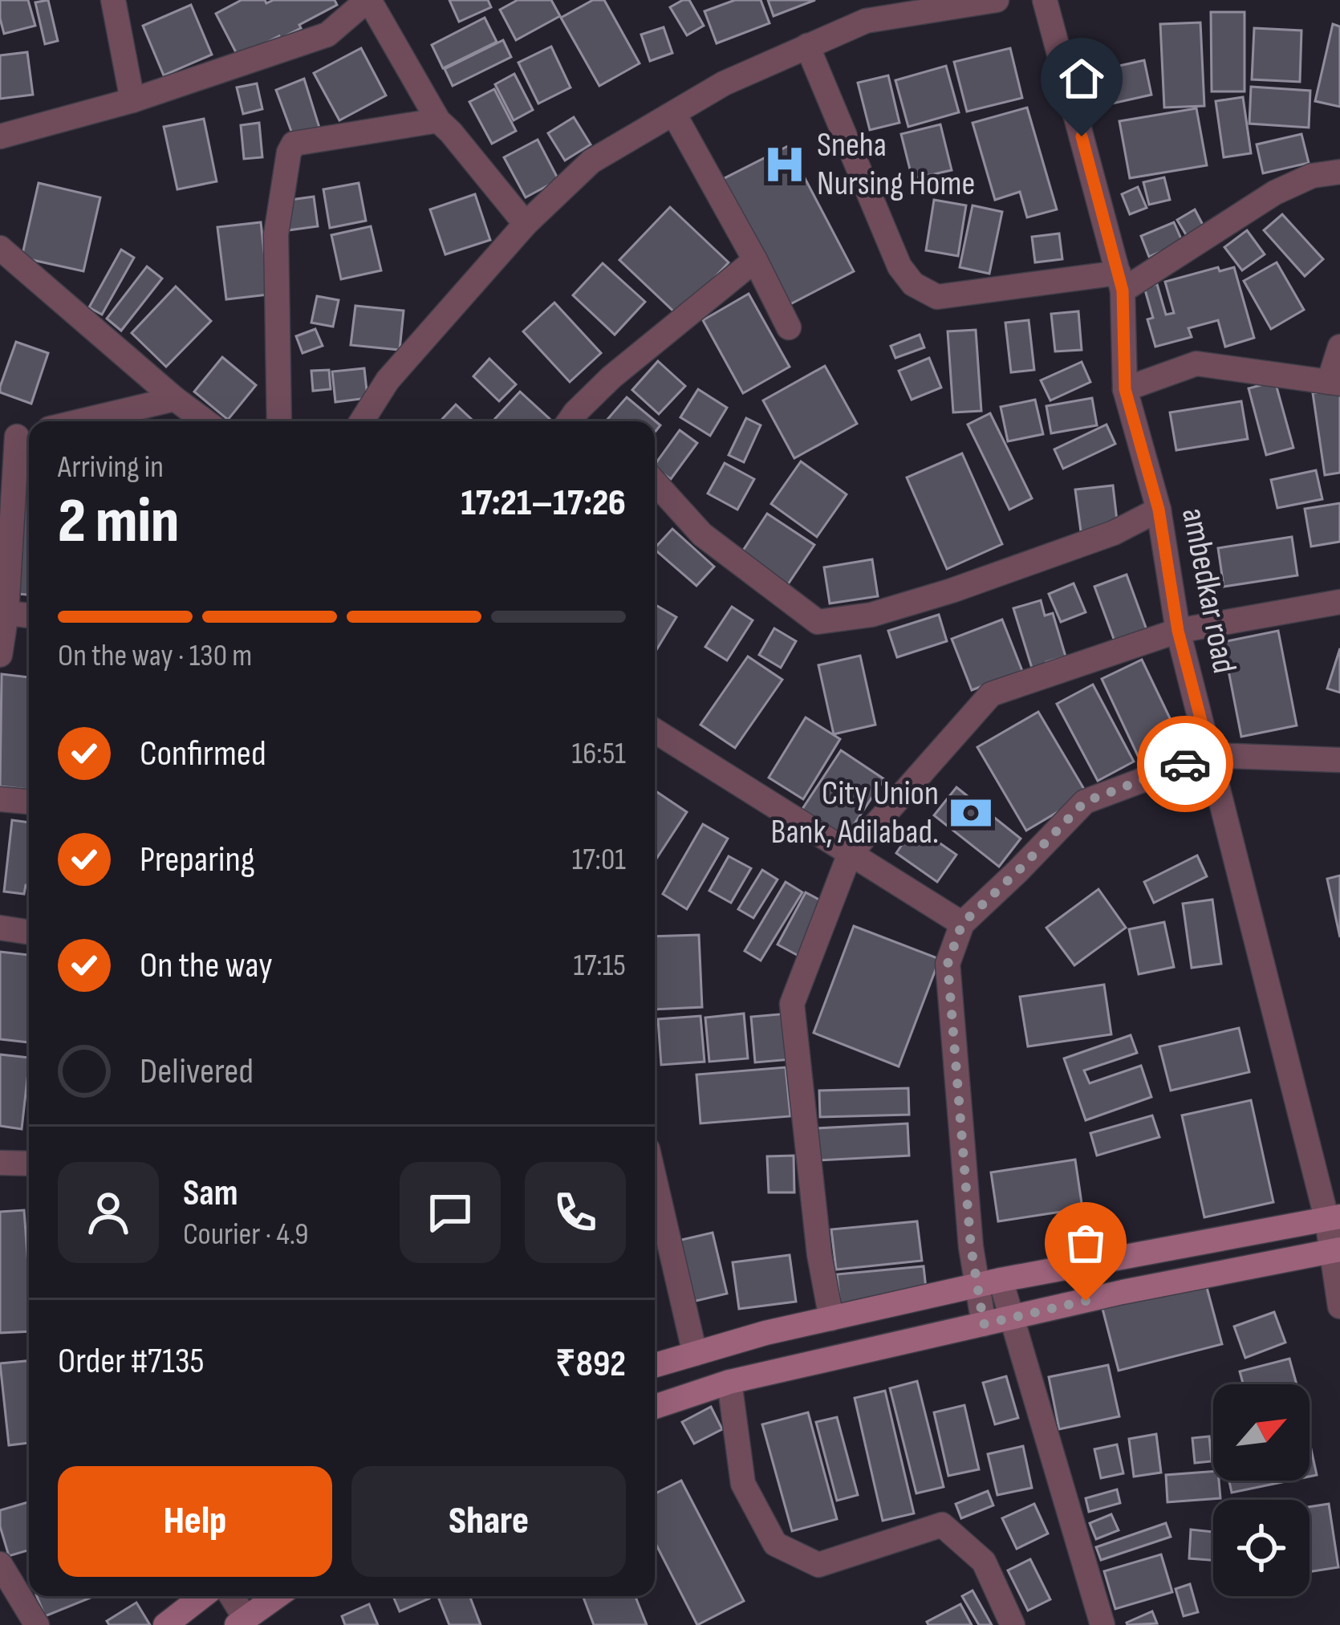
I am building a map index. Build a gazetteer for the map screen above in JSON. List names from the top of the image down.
{
  "streets": {
    "street": ["ambedkar road"]
  },
  "places": {
    "hospital": ["Sneha Nursing Home"],
    "bank": ["City Union Bank, Adilabad."]
  },
  "north": "top right",
  "page": {
    "heading": ["2 min", "Arriving in", "17:21–17:26"],
    "panel": [
      "Sam",
      "Courier · 4.9",
      "Order #7135",
      "₹892"
    ],
    "bar": "On the way · 130 m",
    "list": [
      ["Confirmed", "16:51"],
      ["Preparing", "17:01"],
      ["On the way", "17:15"],
      "Delivered"
    ],
    "buttons": ["Help", "Share"]
  }
}
